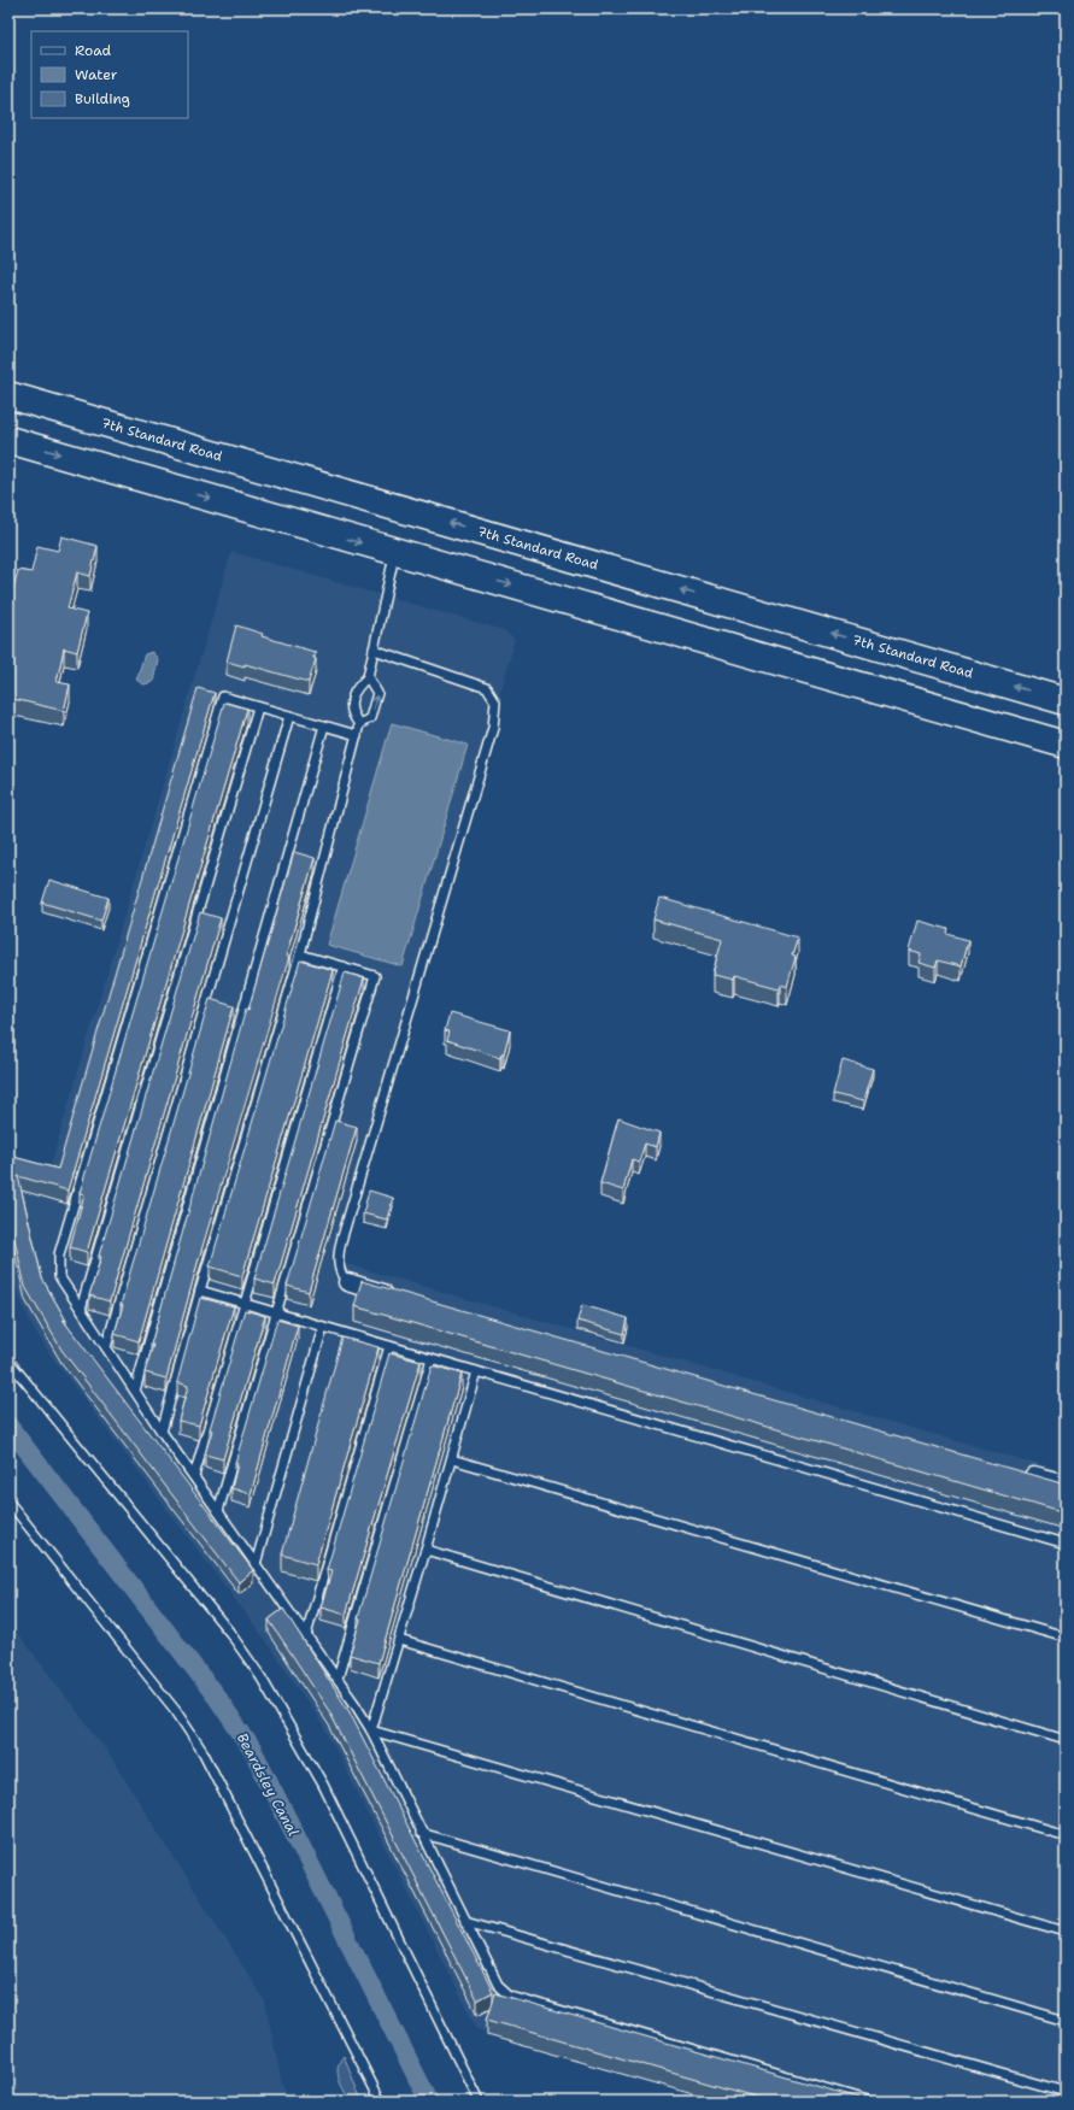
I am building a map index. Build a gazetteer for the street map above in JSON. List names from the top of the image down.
{
  "streets": {
    "main road": ["7th Standard Road"]
  },
  "water": ["Beardsley Canal"],
  "legend": ["Road", "Water", "Building"]
}
